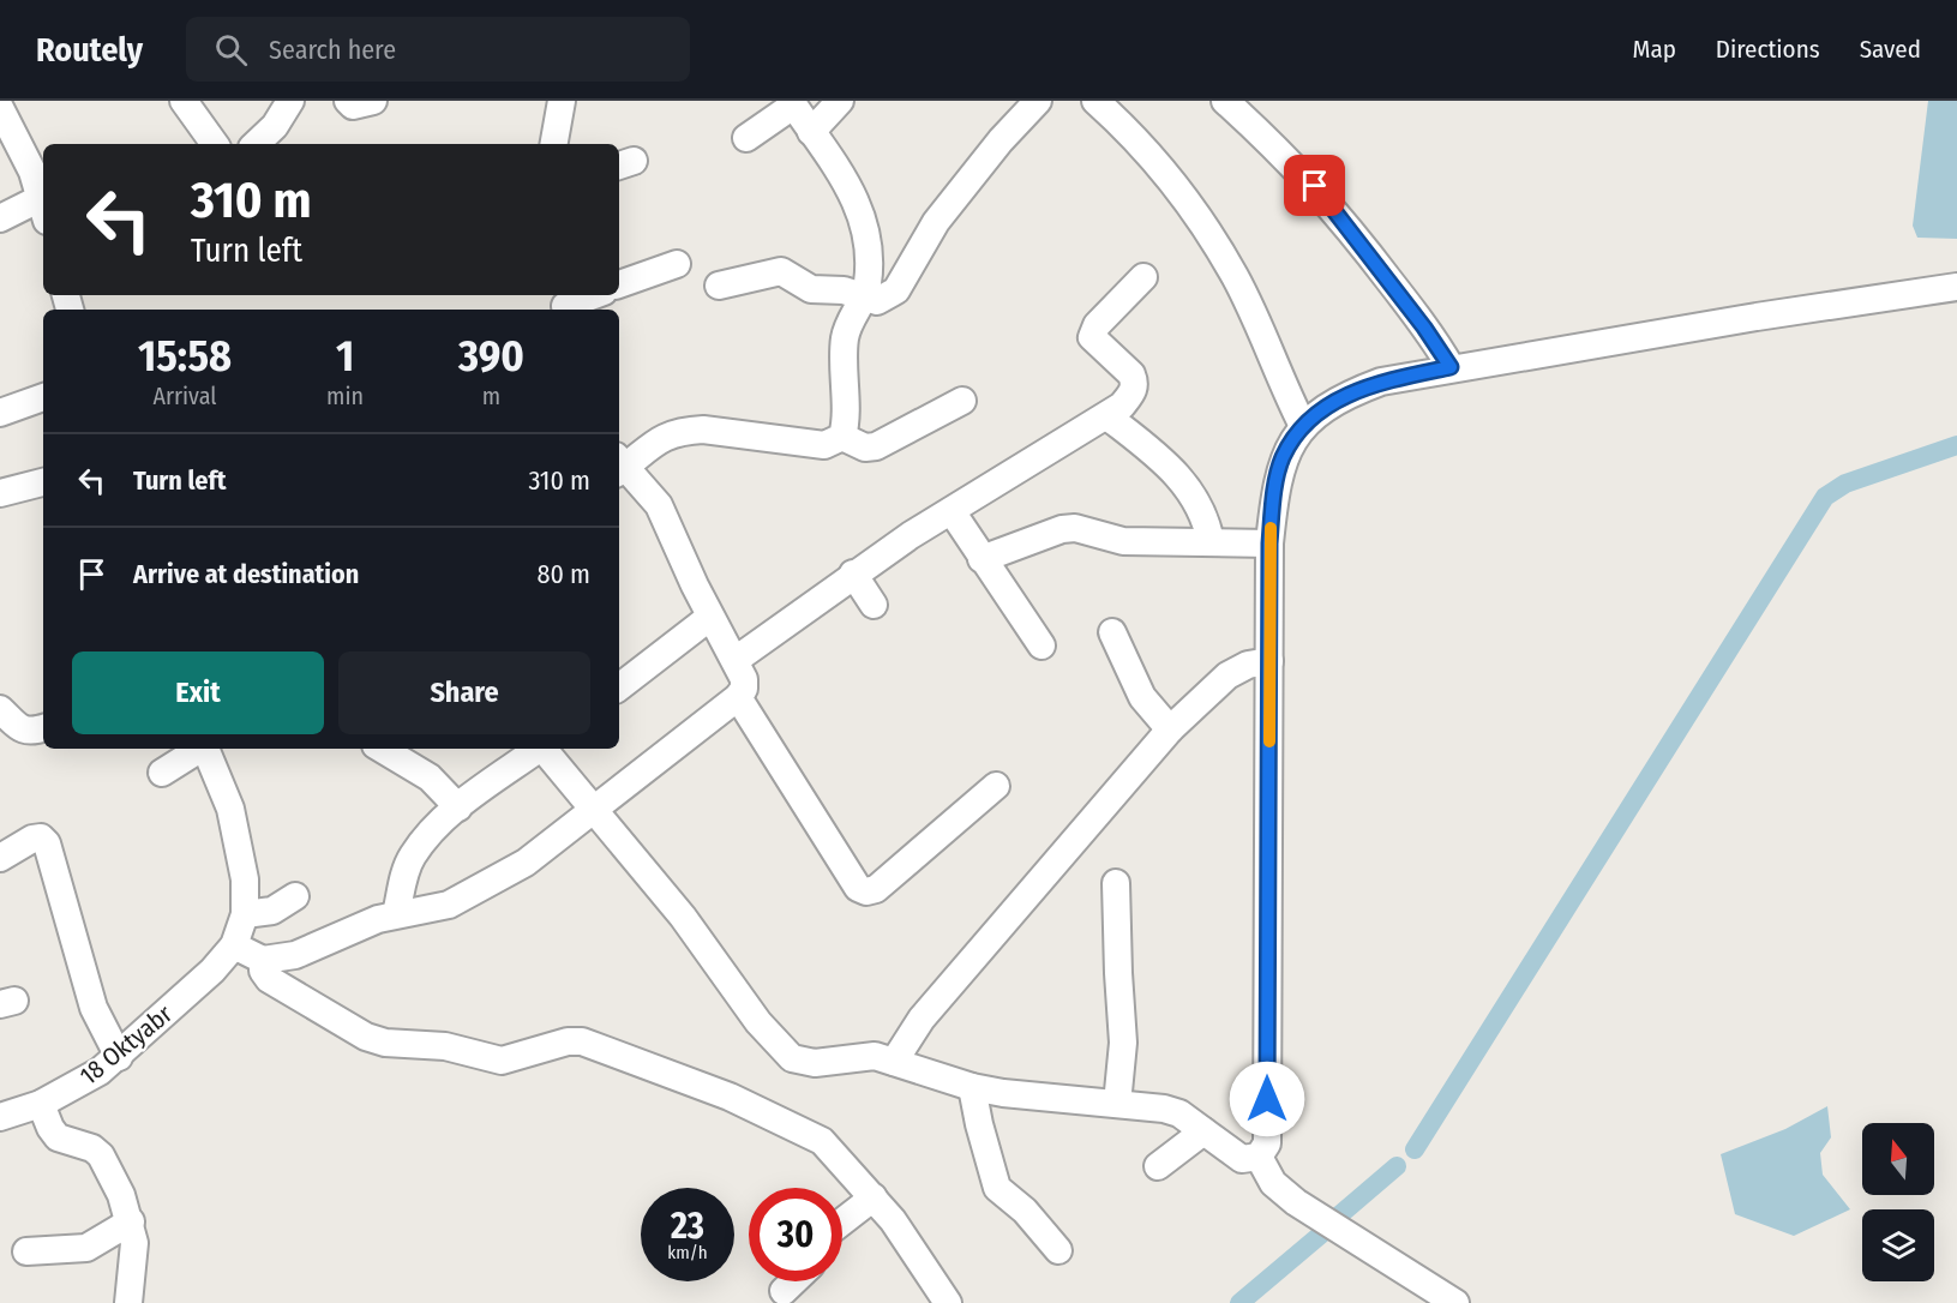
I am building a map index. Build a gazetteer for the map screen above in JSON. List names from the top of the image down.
{
  "streets": {
    "street": ["18 Oktyabr"]
  },
  "north": "top",
  "page": {
    "header": "Routely",
    "search": "Search here",
    "nav": ["Map", "Directions", "Saved"],
    "turn": ["310 m", "Turn left"],
    "eta": [
      "15:58",
      "Arrival",
      "1",
      "min",
      "390",
      "m"
    ],
    "list": [
      {
        "name": "Turn left",
        "value": "310 m"
      },
      {
        "name": "Arrive at destination",
        "value": "80 m"
      }
    ],
    "buttons": ["Exit", "Share"],
    "speed": "23 km/h",
    "limit": "30"
  }
}
